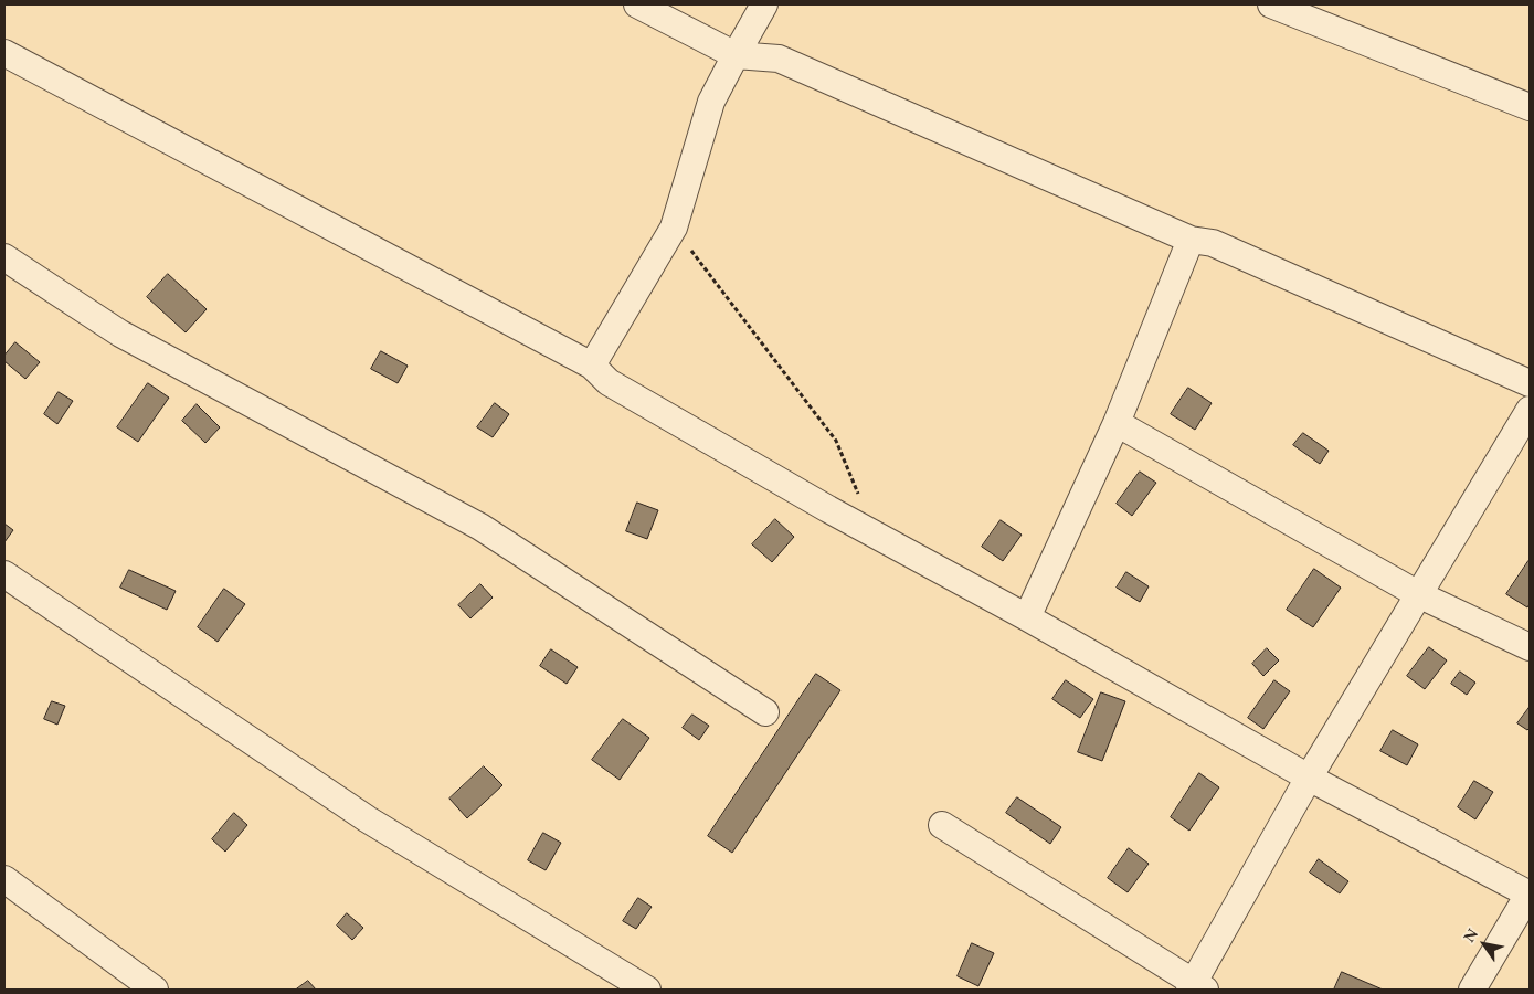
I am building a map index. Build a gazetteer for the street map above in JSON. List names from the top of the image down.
{
  "north": "top left"
}
